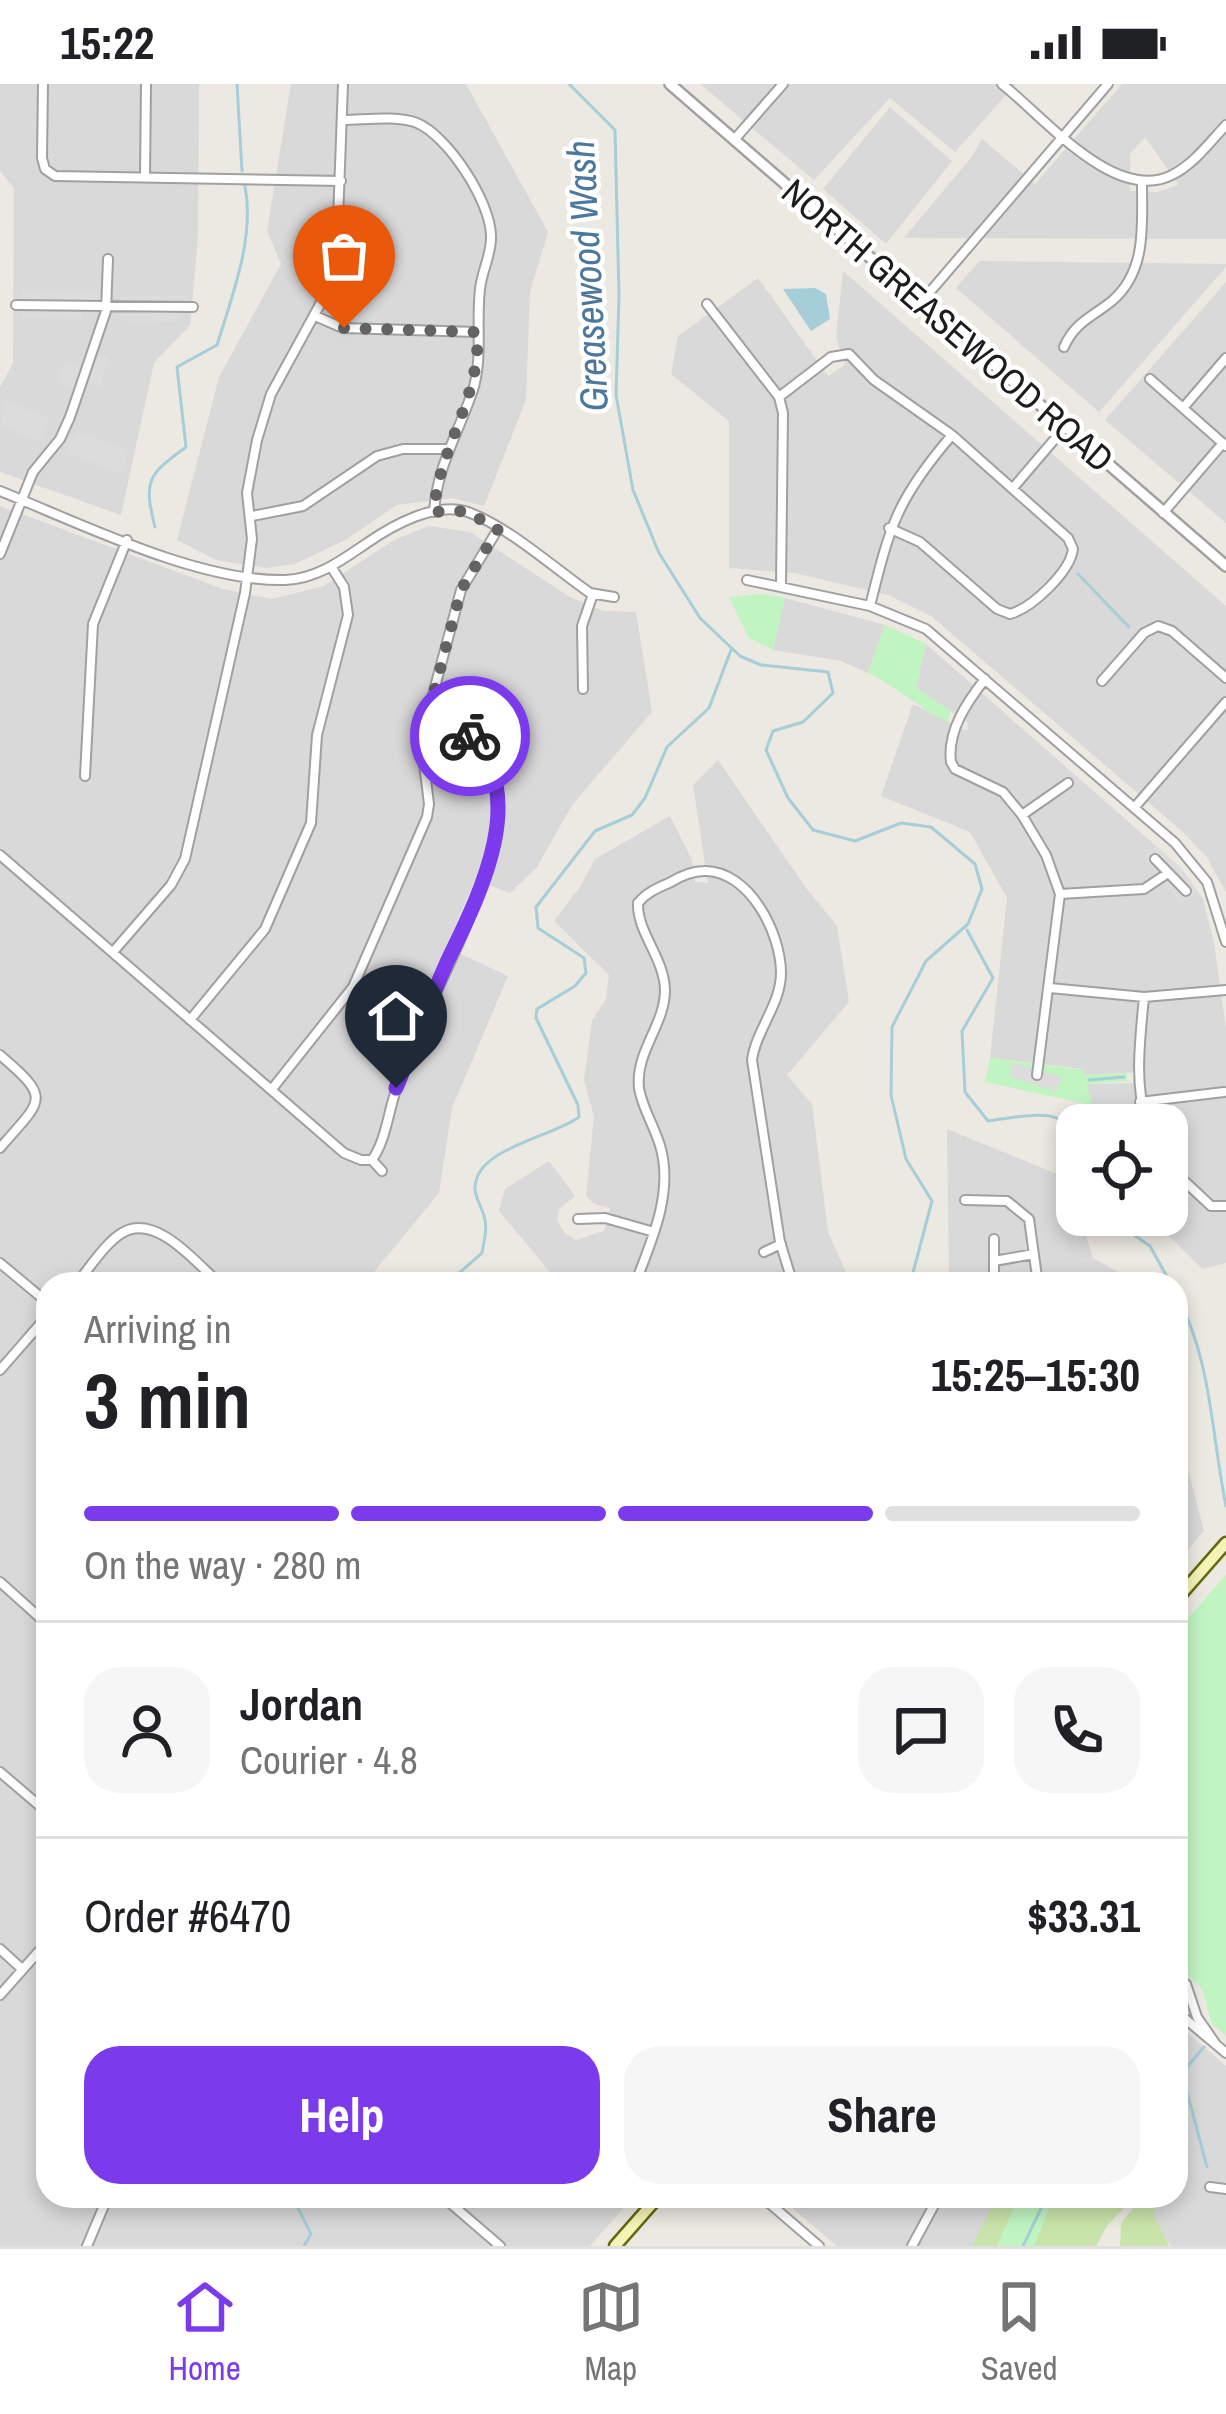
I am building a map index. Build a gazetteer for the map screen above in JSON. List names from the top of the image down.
{
  "streets": {
    "street": ["NORTH GREASEWOOD ROAD"]
  },
  "water": ["Greasewood Wash"],
  "page": {
    "status": "15:22",
    "heading": ["3 min", "Arriving in", "15:25–15:30"],
    "panel": [
      "Jordan",
      "Courier · 4.8",
      "Order #6470",
      "$33.31"
    ],
    "bar": "On the way · 280 m",
    "buttons": ["Help", "Share"],
    "tabs": ["Home", "Map", "Saved"]
  }
}
